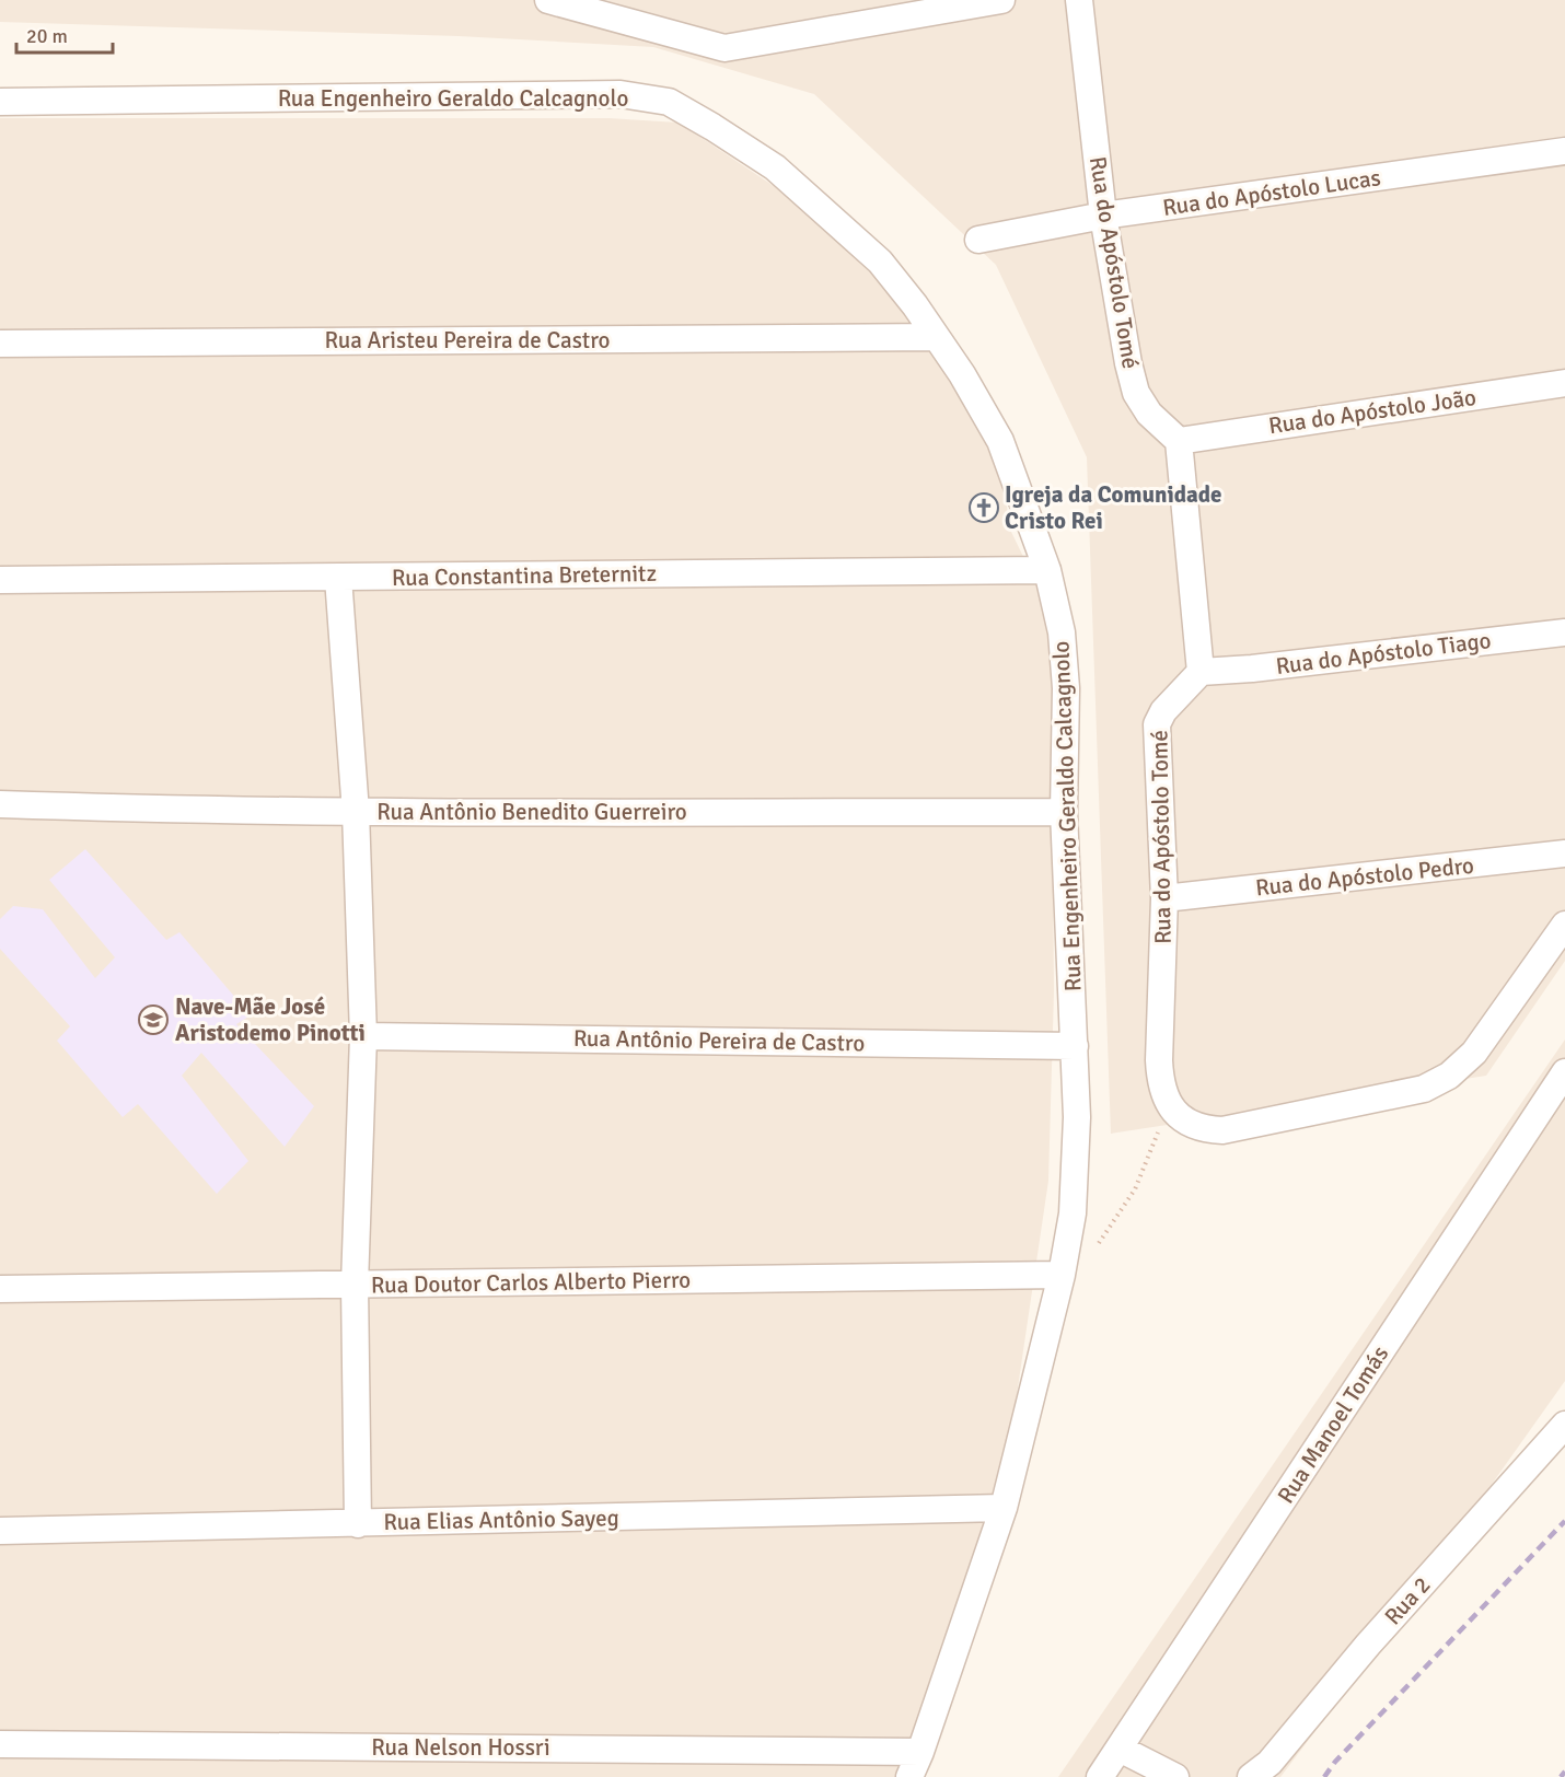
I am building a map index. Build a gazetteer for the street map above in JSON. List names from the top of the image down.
{
  "streets": {
    "street": [
      "Rua Engenheiro Geraldo Calcagnolo",
      "Rua do Apóstolo Lucas",
      "Rua do Apóstolo Tomé",
      "Rua Aristeu Pereira de Castro",
      "Rua do Apóstolo João",
      "Rua Constantina Breternitz",
      "Rua do Apóstolo Tiago",
      "Rua Antônio Benedito Guerreiro",
      "Rua do Apóstolo Pedro",
      "Rua Antônio Pereira de Castro",
      "Rua Doutor Carlos Alberto Pierro",
      "Rua Manoel Tomás",
      "Rua Elias Antônio Sayeg",
      "Rua 2",
      "Rua Nelson Hossri"
    ]
  },
  "crossings": [
    ["Rua Engenheiro Geraldo Calcagnolo", "Rua Aristeu Pereira de Castro"],
    ["Rua Engenheiro Geraldo Calcagnolo", "Rua Constantina Breternitz"],
    ["Rua Engenheiro Geraldo Calcagnolo", "Rua Antônio Benedito Guerreiro"],
    ["Rua Engenheiro Geraldo Calcagnolo", "Rua Antônio Pereira de Castro"],
    ["Rua Engenheiro Geraldo Calcagnolo", "Rua Doutor Carlos Alberto Pierro"],
    ["Rua Engenheiro Geraldo Calcagnolo", "Rua Elias Antônio Sayeg"],
    ["Rua Engenheiro Geraldo Calcagnolo", "Rua Nelson Hossri"],
    ["Rua do Apóstolo Lucas", "Rua do Apóstolo Tomé"],
    ["Rua do Apóstolo Tomé", "Rua do Apóstolo João"],
    ["Rua do Apóstolo Tomé", "Rua do Apóstolo Tiago"],
    ["Rua do Apóstolo Tomé", "Rua do Apóstolo Pedro"]
  ],
  "places": {
    "church": ["Igreja da Comunidade Cristo Rei"],
    "school or university": ["Nave-Mãe José Aristodemo Pinotti"]
  },
  "scale_bar": "20 m"
}
